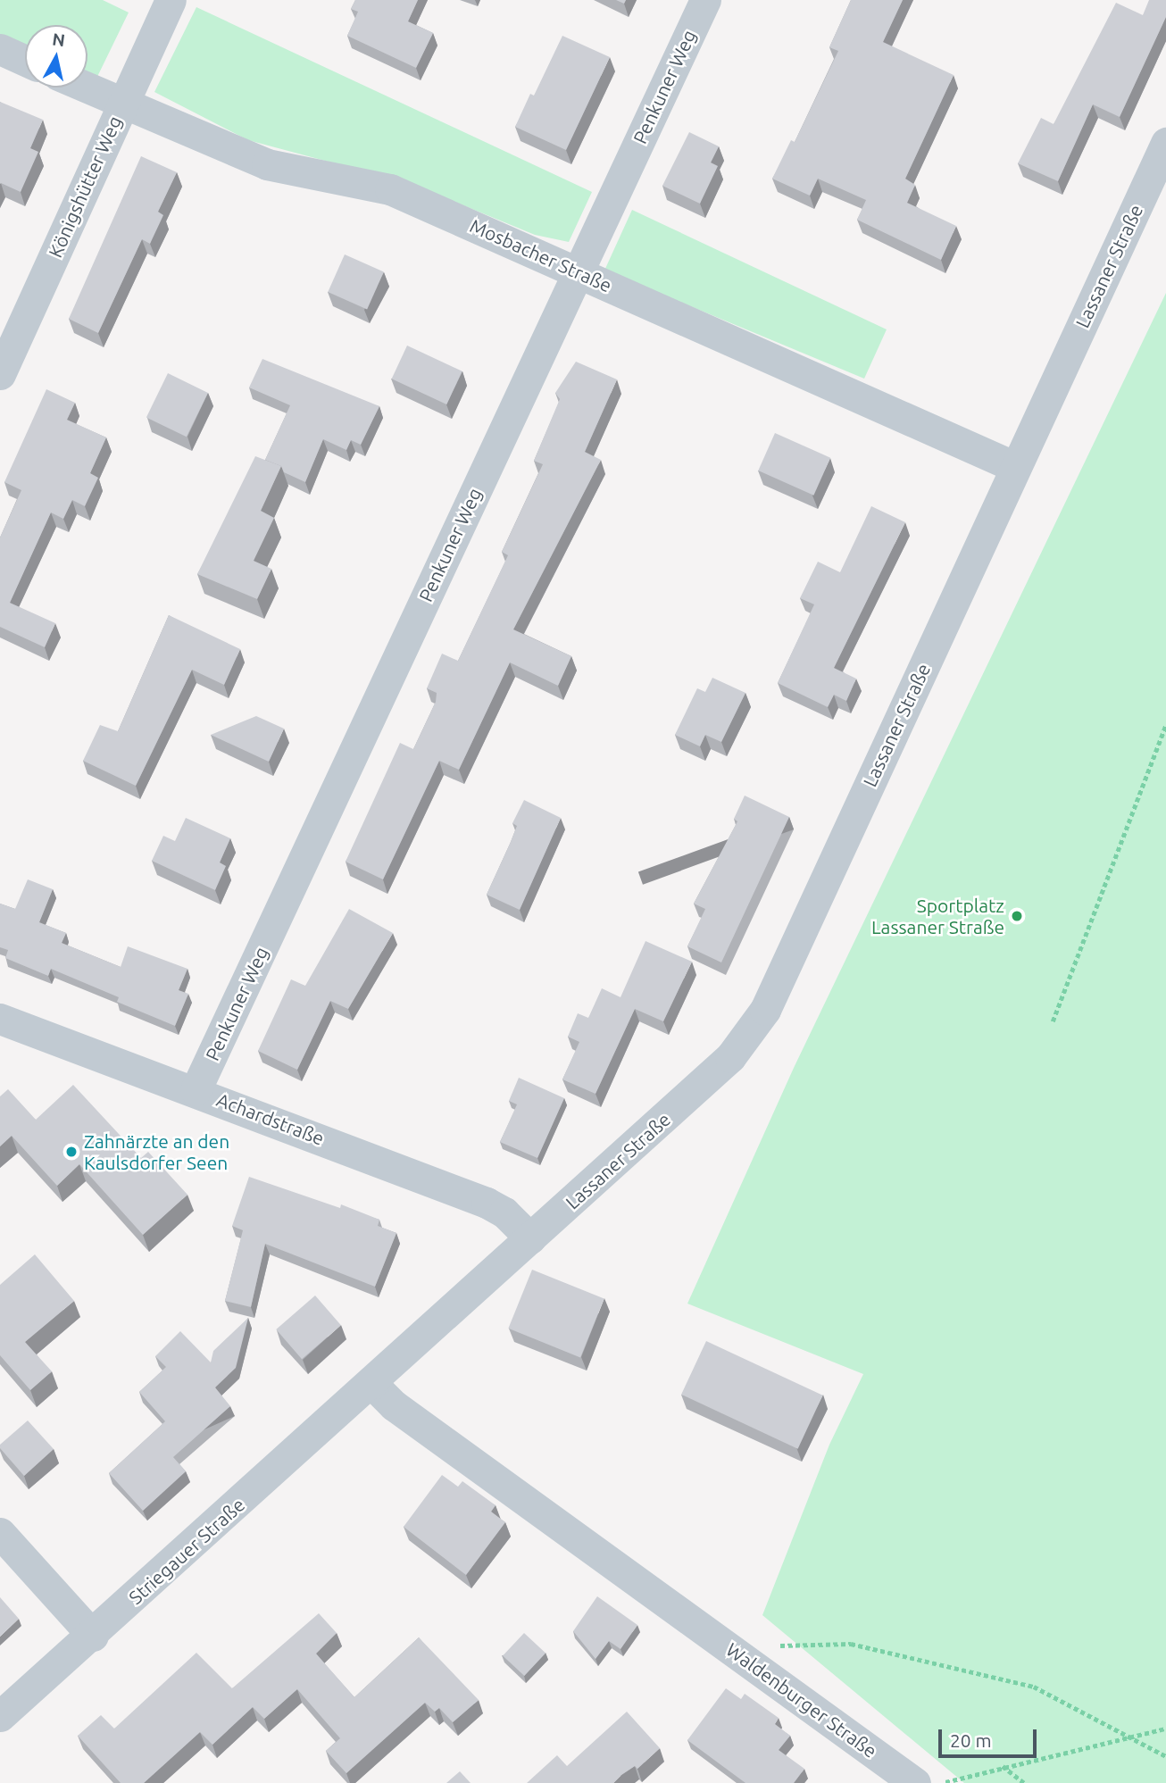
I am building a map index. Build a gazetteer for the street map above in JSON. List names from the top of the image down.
{
  "streets": {
    "street": [
      "Penkuner Weg",
      "Königshütter Weg",
      "Mosbacher Straße",
      "Lassaner Straße",
      "Achardstraße",
      "Striegauer Straße",
      "Waldenburger Straße"
    ]
  },
  "crossings": [
    ["Penkuner Weg", "Mosbacher Straße"],
    ["Penkuner Weg", "Achardstraße"],
    ["Königshütter Weg", "Mosbacher Straße"],
    ["Mosbacher Straße", "Lassaner Straße"],
    ["Lassaner Straße", "Achardstraße"],
    ["Lassaner Straße", "Striegauer Straße"],
    ["Achardstraße", "Striegauer Straße"]
  ],
  "places": ["Sportplatz Lassaner Straße", "Zahnärzte an den Kaulsdorfer Seen"],
  "scale_bar": "20 m",
  "north": "top"
}
